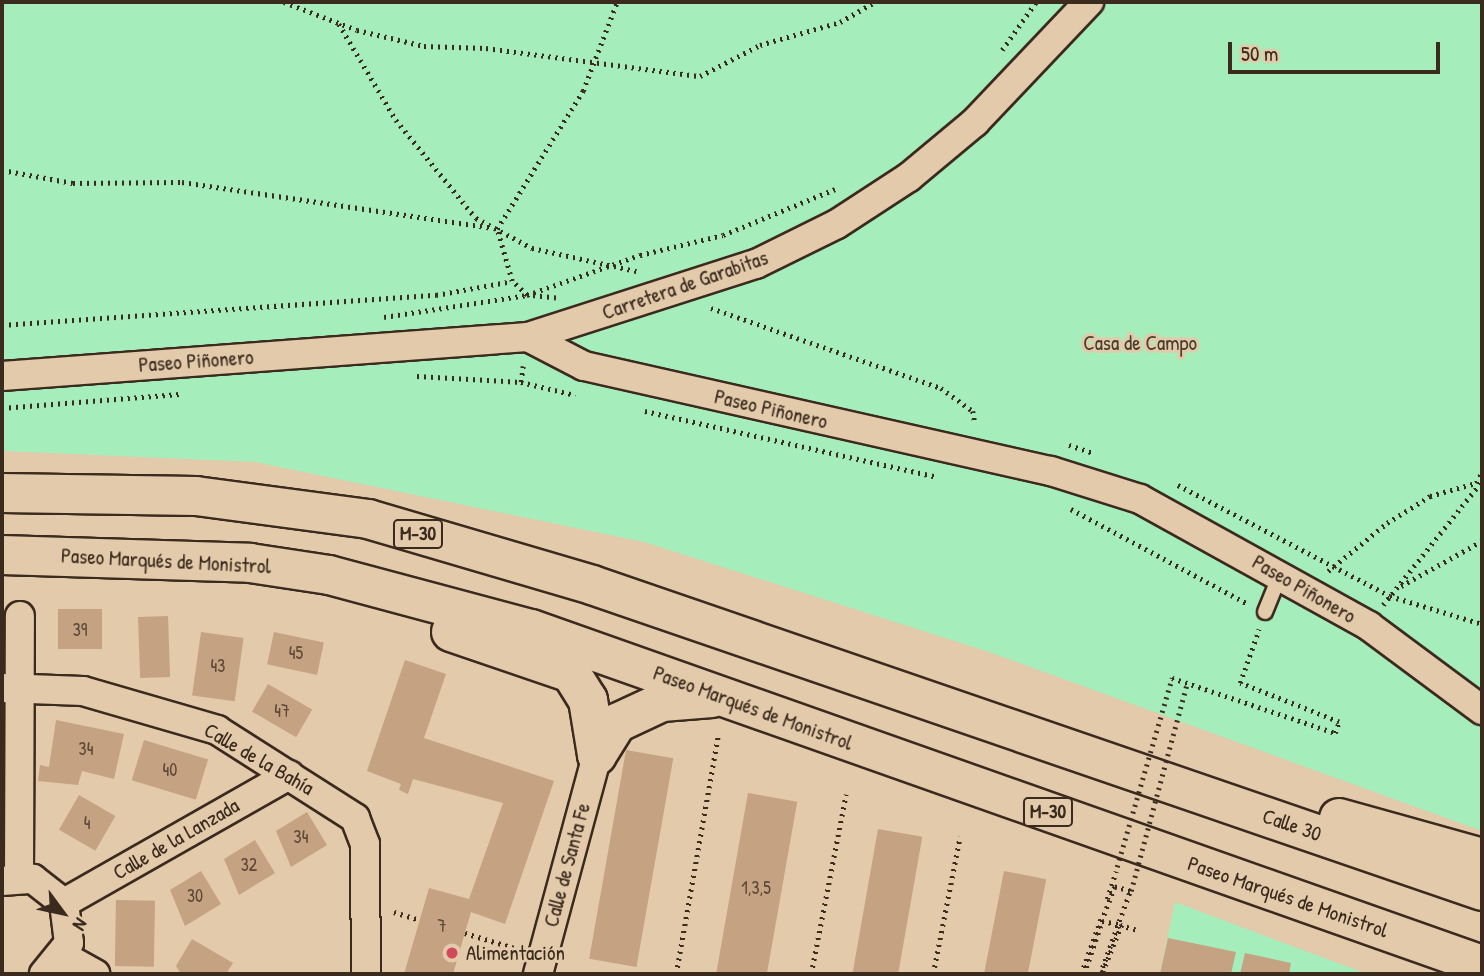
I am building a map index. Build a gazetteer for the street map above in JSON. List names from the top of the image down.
{
  "streets": {
    "highway": ["M-30", "Paseo Marqués de Monistrol", "Calle 30"],
    "street": [
      "Carretera de Garabitas",
      "Paseo Piñonero",
      "Calle de la Bahía",
      "Calle de la Lanzada",
      "Calle de Santa Fe"
    ]
  },
  "crossings": [
    ["Carretera de Garabitas", "Paseo Piñonero"],
    ["M-30", "Calle 30"],
    ["Calle de la Bahía", "Calle de la Lanzada"]
  ],
  "parks": ["Casa de Campo"],
  "places": ["Alimentación"],
  "house_numbers": [
    "39",
    "45",
    "43",
    "47",
    "34",
    "40",
    "4",
    "34",
    "32",
    "1,3,5",
    "30",
    "7"
  ],
  "scale_bar": "50 m",
  "north": "bottom right"
}
